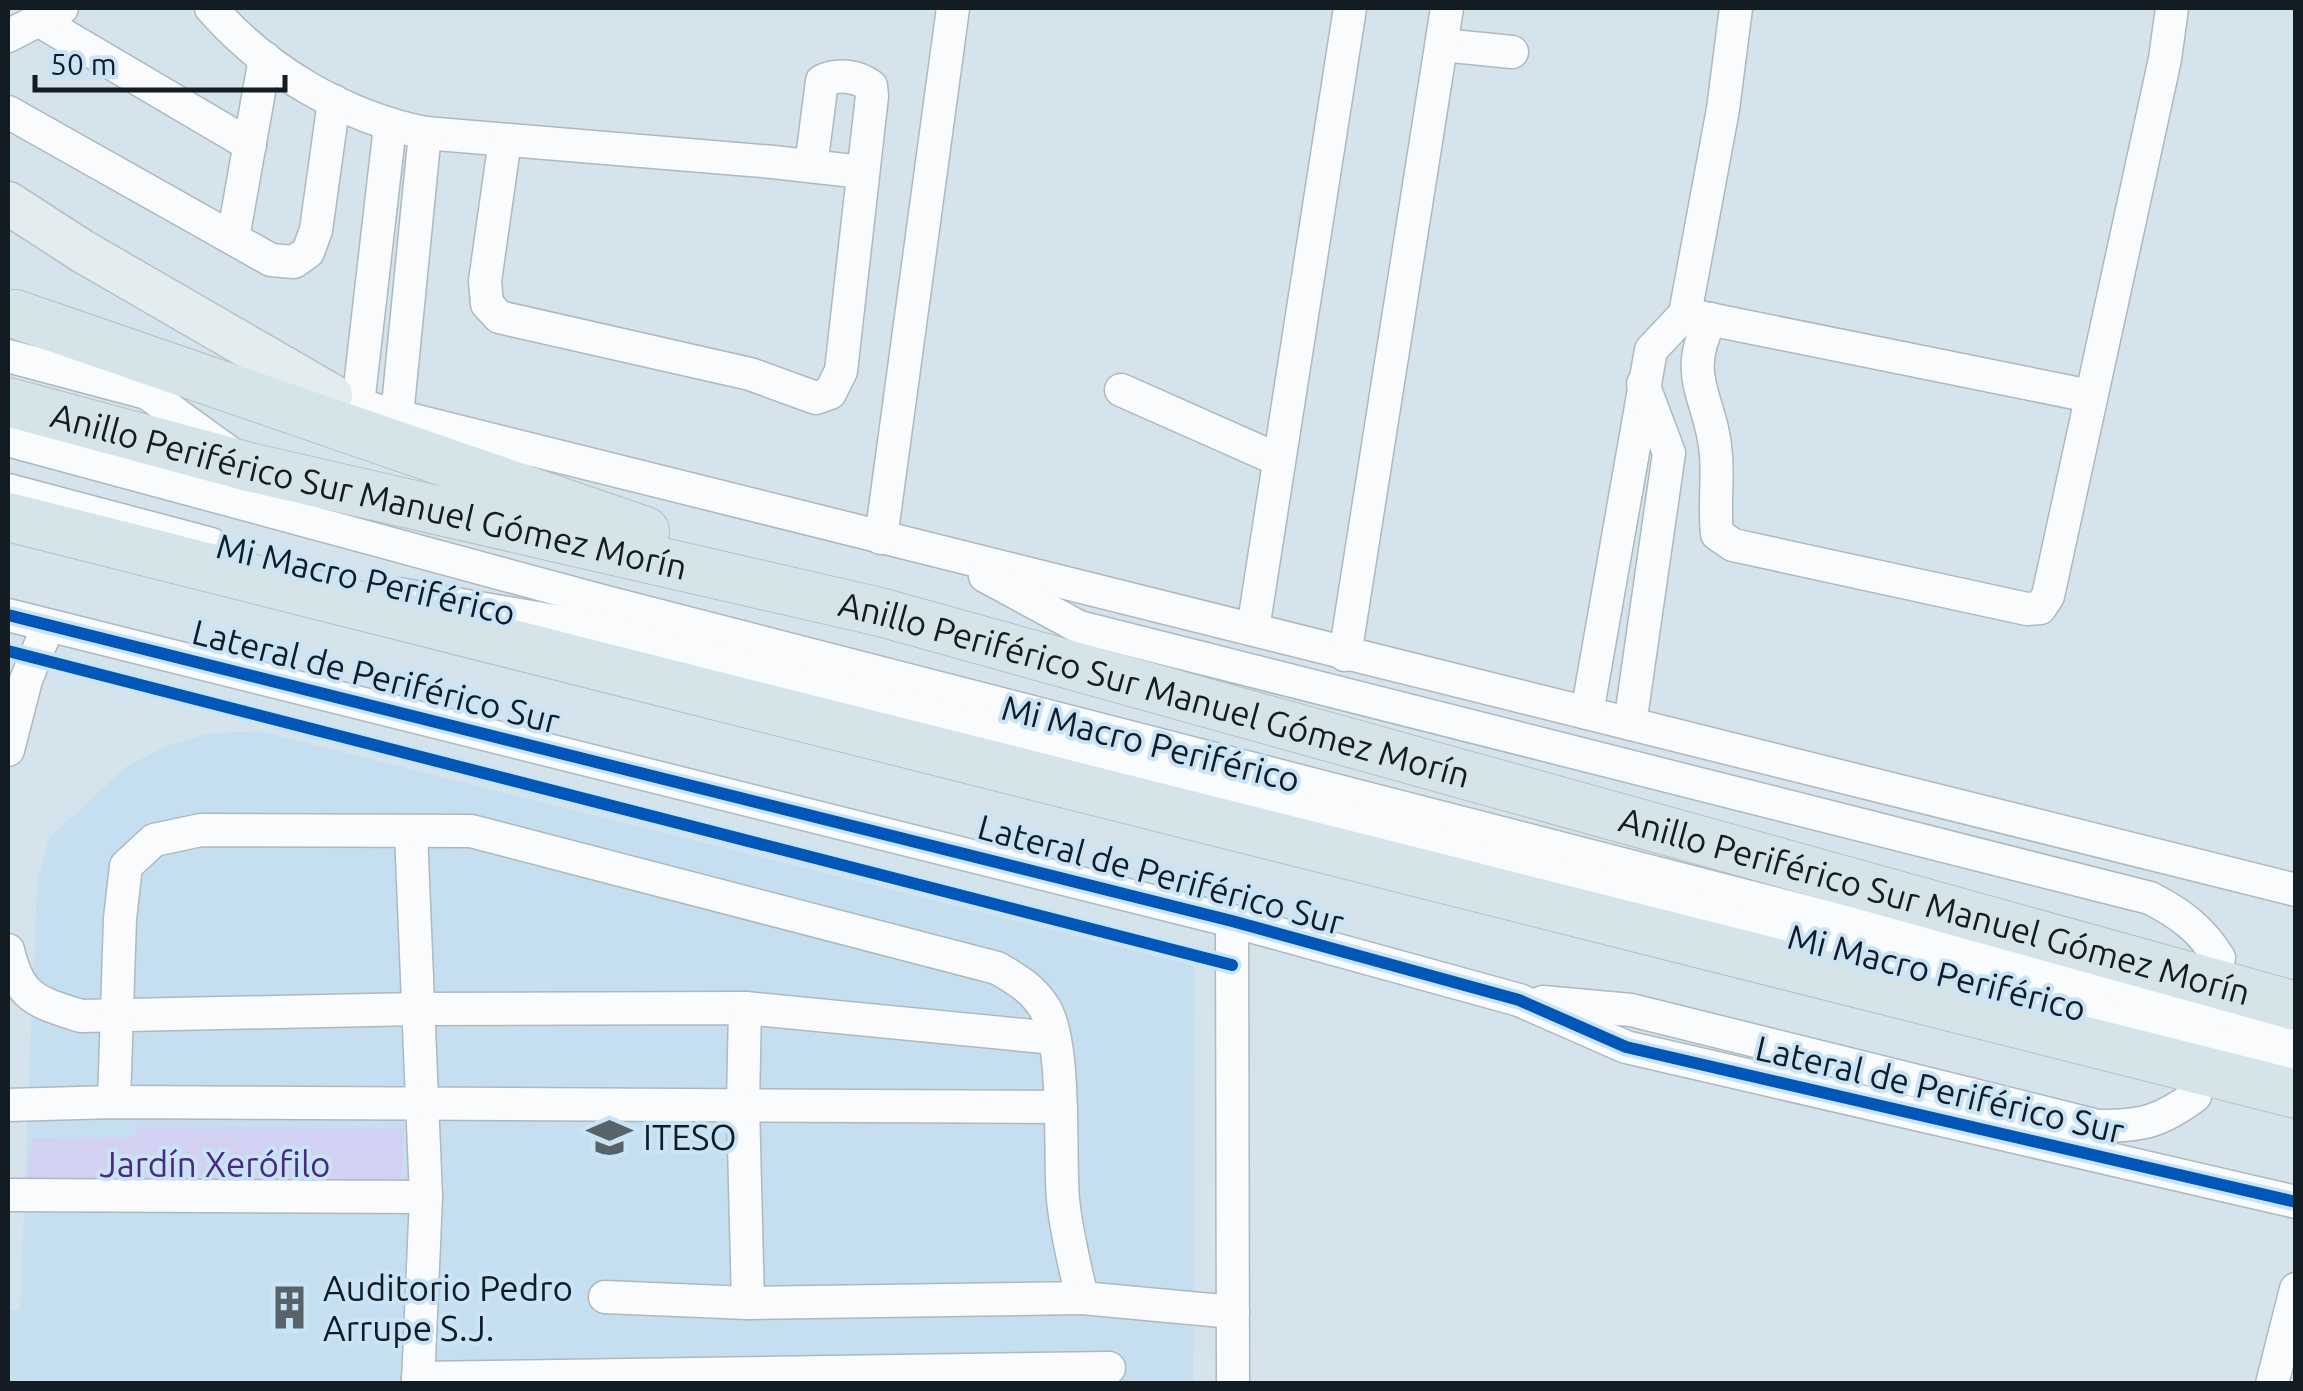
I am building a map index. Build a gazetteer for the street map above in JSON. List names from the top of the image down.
{
  "streets": {
    "highway": ["Anillo Periférico Sur Manuel Gómez Morín"],
    "street": ["Mi Macro Periférico", "Lateral de Periférico Sur"]
  },
  "parks": ["Jardín Xerófilo"],
  "places": {
    "school or university": ["ITESO"],
    "building": ["Auditorio Pedro Arrupe S.J."]
  },
  "scale_bar": "50 m"
}
